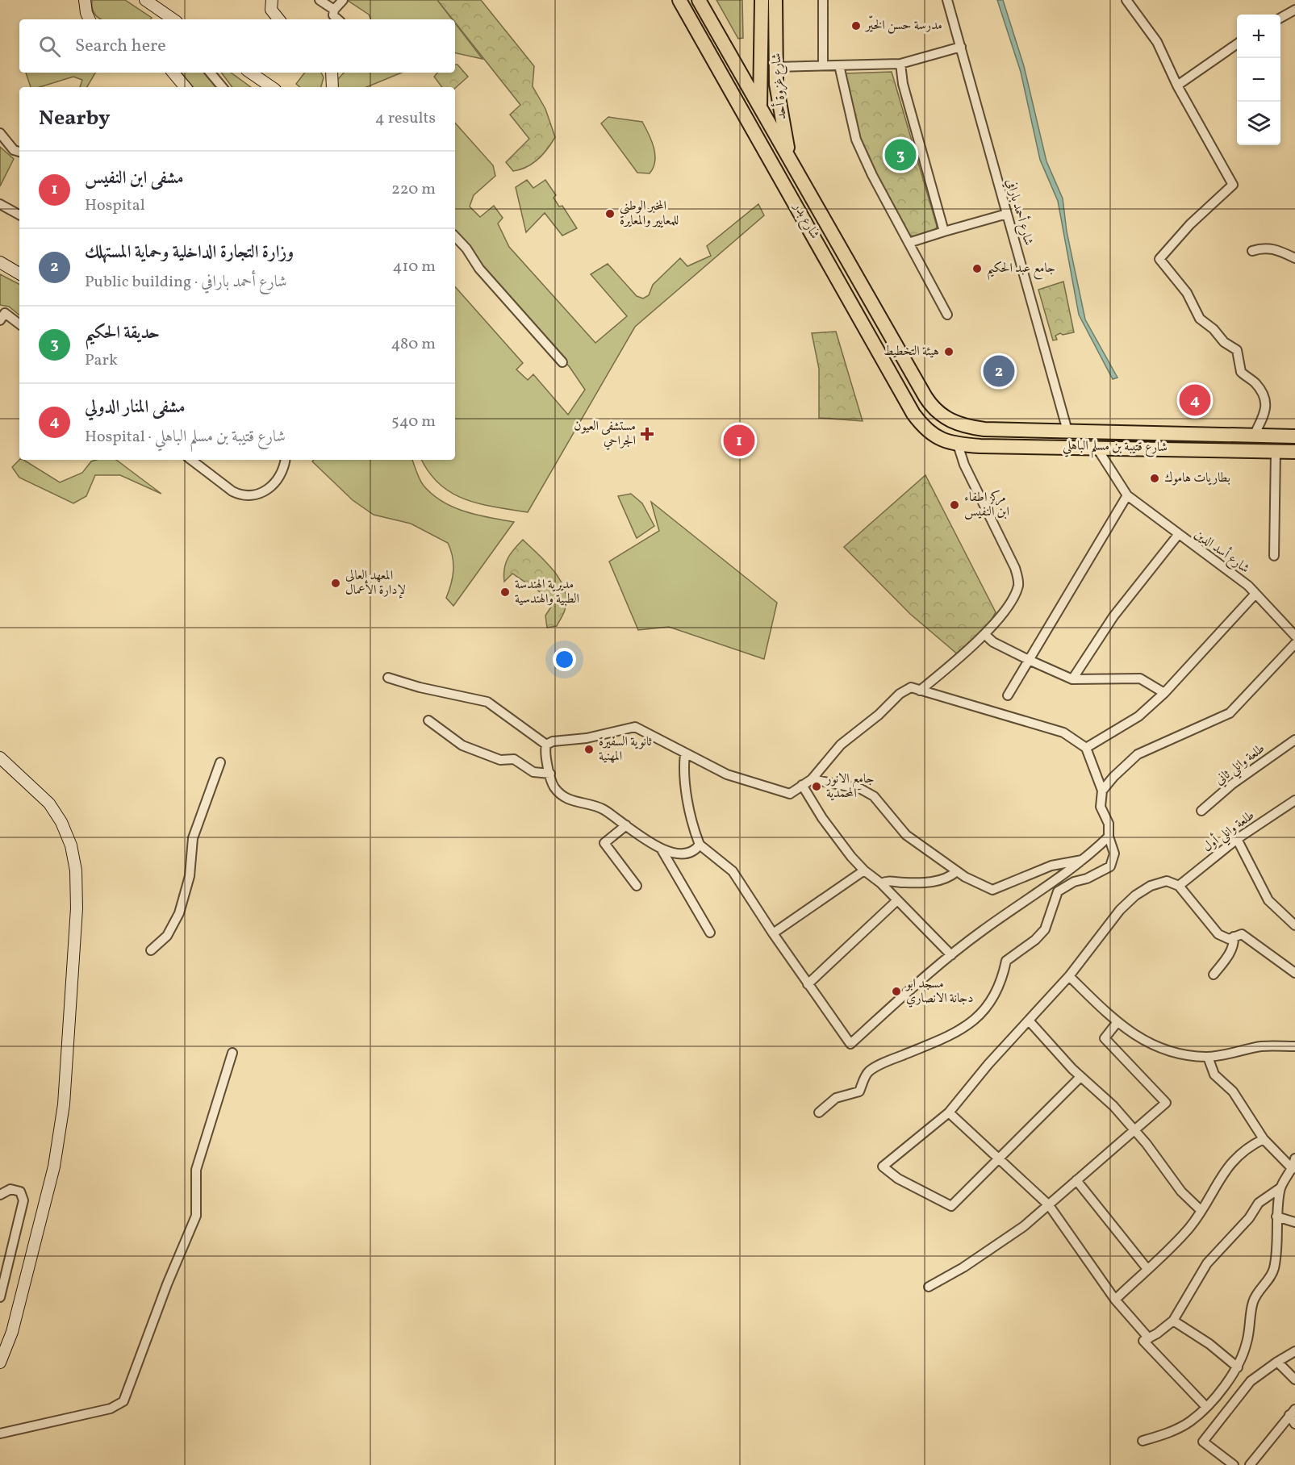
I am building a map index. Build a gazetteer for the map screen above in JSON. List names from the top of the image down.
{
  "streets": {
    "main road": ["شارع غزوة أحد", "شارع بدر", "شارع قتيبة بن مسلم الباهلي"],
    "street": [
      "شارع أحمد بارافي",
      "شارع أسد الدين",
      "طلعة وانلي ثاني",
      "طلعة وانلي أول"
    ]
  },
  "crossings": [
    ["شارع غزوة أحد", "شارع بدر"],
    ["شارع أحمد بارافي", "شارع قتيبة بن مسلم الباهلي"],
    ["شارع بدر", "شارع قتيبة بن مسلم الباهلي"],
    ["شارع قتيبة بن مسلم الباهلي", "شارع أسد الدين"]
  ],
  "places": {
    "other": [
      "مدرسة حسن الخيّر",
      "المخبر الوطني للمعايير والمعايرة",
      "جامع عبد الحكيم",
      "هيئة التخطيط",
      "بطاريات هاموك",
      "مركز اطفاء ابن النفيس",
      "المعهد العالي لإدارة الأعمال",
      "مديرية الهندسة الطبية والهندسية",
      "ثانوية السفيرة المهنية",
      "جامع الانور المحمدية",
      "مسجد ابو دجانة الانصاري"
    ],
    "health": ["مستشفى العيون الجراحي"]
  },
  "page": {
    "map_buttons": ["+", "−"],
    "search": "Search here",
    "heading": ["Nearby", "4 results"],
    "pins": [
      "3",
      "2",
      "4",
      "1"
    ],
    "list": [
      {
        "mark": "1",
        "name": "مشفى ابن النفيس",
        "note": "Hospital",
        "value": "220 m"
      },
      {
        "mark": "2",
        "name": "وزارة التجارة الداخلية وحماية المستهلك",
        "note": "Public building · شارع أحمد بارافي",
        "value": "410 m"
      },
      {
        "mark": "3",
        "name": "حديقة الحكيم",
        "note": "Park",
        "value": "480 m"
      },
      {
        "mark": "4",
        "name": "مشفى المنار الدولي",
        "note": "Hospital · شارع قتيبة بن مسلم الباهلي",
        "value": "540 m"
      }
    ]
  }
}
